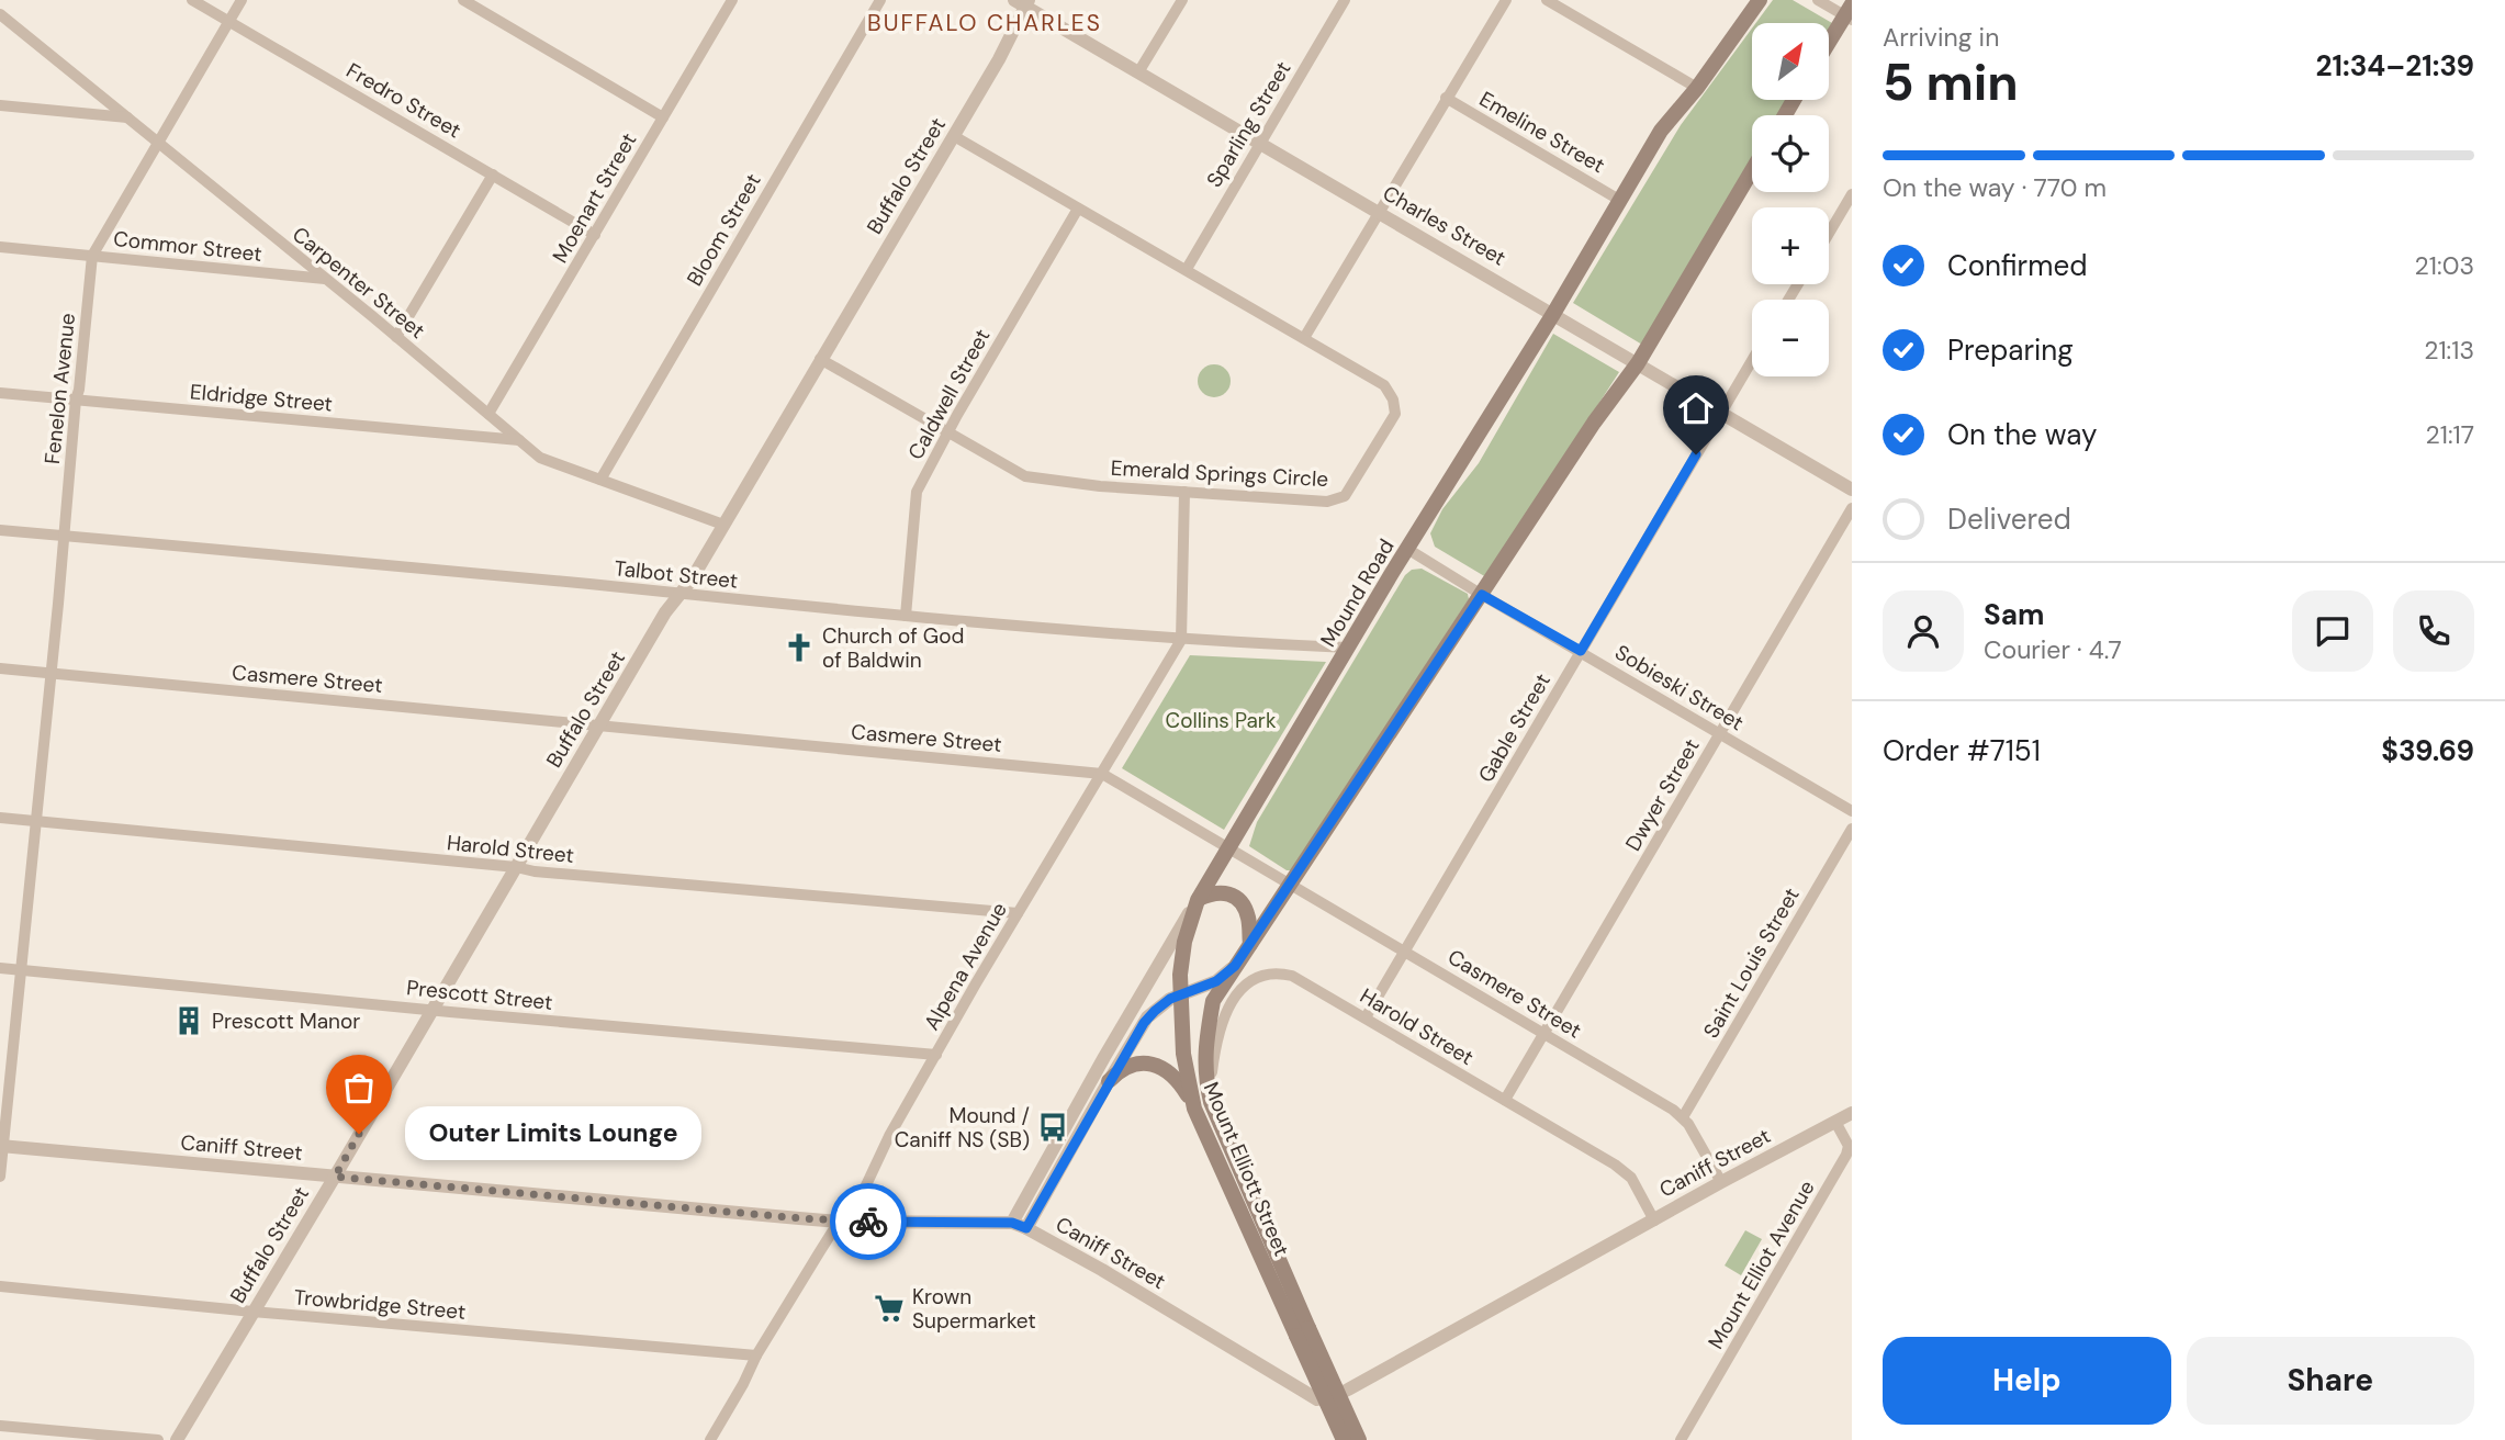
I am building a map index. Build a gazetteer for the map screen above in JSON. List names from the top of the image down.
{
  "streets": {
    "main road": ["Mound Road", "Mount Elliott Street"],
    "street": [
      "Fredro Street",
      "Sparling Street",
      "Emeline Street",
      "Buffalo Street",
      "Moenart Street",
      "Charles Street",
      "Bloom Street",
      "Commor Street",
      "Carpenter Street",
      "Fenelon Avenue",
      "Caldwell Street",
      "Eldridge Street",
      "Emerald Springs Circle",
      "Talbot Street",
      "Casmere Street",
      "Sobieski Street",
      "Gable Street",
      "Dwyer Street",
      "Harold Street",
      "Saint Louis Street",
      "Alpena Avenue",
      "Prescott Street",
      "Caniff Street",
      "Mount Elliot Avenue",
      "Trowbridge Street"
    ]
  },
  "crossings": [
    ["Fredro Street", "Moenart Street"],
    ["Fredro Street", "Fenelon Avenue"],
    ["Sparling Street", "Charles Street"],
    ["Sparling Street", "Emerald Springs Circle"],
    ["Emeline Street", "Mound Road"],
    ["Buffalo Street", "Charles Street"],
    ["Buffalo Street", "Carpenter Street"],
    ["Buffalo Street", "Emerald Springs Circle"],
    ["Buffalo Street", "Talbot Street"],
    ["Buffalo Street", "Casmere Street"],
    ["Buffalo Street", "Harold Street"],
    ["Buffalo Street", "Prescott Street"],
    ["Buffalo Street", "Caniff Street"],
    ["Buffalo Street", "Trowbridge Street"],
    ["Moenart Street", "Carpenter Street"],
    ["Charles Street", "Mound Road"],
    ["Charles Street", "Gable Street"],
    ["Bloom Street", "Carpenter Street"],
    ["Commor Street", "Carpenter Street"],
    ["Commor Street", "Fenelon Avenue"],
    ["Carpenter Street", "Fenelon Avenue"],
    ["Carpenter Street", "Eldridge Street"],
    ["Fenelon Avenue", "Eldridge Street"],
    ["Fenelon Avenue", "Talbot Street"],
    ["Fenelon Avenue", "Casmere Street"],
    ["Fenelon Avenue", "Harold Street"],
    ["Fenelon Avenue", "Prescott Street"],
    ["Fenelon Avenue", "Caniff Street"],
    ["Caldwell Street", "Emerald Springs Circle"],
    ["Caldwell Street", "Talbot Street"],
    ["Emerald Springs Circle", "Alpena Avenue"],
    ["Talbot Street", "Mound Road"],
    ["Talbot Street", "Alpena Avenue"],
    ["Mound Road", "Casmere Street"],
    ["Mound Road", "Sobieski Street"],
    ["Mound Road", "Caniff Street"],
    ["Mound Road", "Mount Elliott Street"],
    ["Casmere Street", "Gable Street"],
    ["Casmere Street", "Dwyer Street"],
    ["Casmere Street", "Saint Louis Street"],
    ["Casmere Street", "Alpena Avenue"],
    ["Casmere Street", "Caniff Street"],
    ["Sobieski Street", "Gable Street"],
    ["Sobieski Street", "Dwyer Street"],
    ["Gable Street", "Harold Street"],
    ["Dwyer Street", "Harold Street"],
    ["Harold Street", "Alpena Avenue"],
    ["Harold Street", "Caniff Street"],
    ["Harold Street", "Mount Elliott Street"],
    ["Alpena Avenue", "Prescott Street"],
    ["Alpena Avenue", "Caniff Street"],
    ["Alpena Avenue", "Trowbridge Street"],
    ["Caniff Street", "Mount Elliot Avenue"]
  ],
  "districts": ["BUFFALO CHARLES"],
  "parks": ["Collins Park"],
  "places": {
    "church": ["Church of God of Baldwin"],
    "building": ["Prescott Manor"],
    "bus stop": ["Mound / Caniff NS (SB)"],
    "other": ["Outer Limits Lounge"],
    "supermarket": ["Krown Supermarket"]
  },
  "north": "top right",
  "page": {
    "heading": ["5 min", "Arriving in", "21:34–21:39"],
    "panel": [
      "Sam",
      "Courier · 4.7",
      "Order #7151",
      "$39.69"
    ],
    "map_buttons": ["+", "−"],
    "bar": "On the way · 770 m",
    "list": [
      ["Confirmed", "21:03"],
      ["Preparing", "21:13"],
      ["On the way", "21:17"],
      "Delivered"
    ],
    "bubble": "Outer Limits Lounge",
    "buttons": ["Help", "Share"]
  }
}
